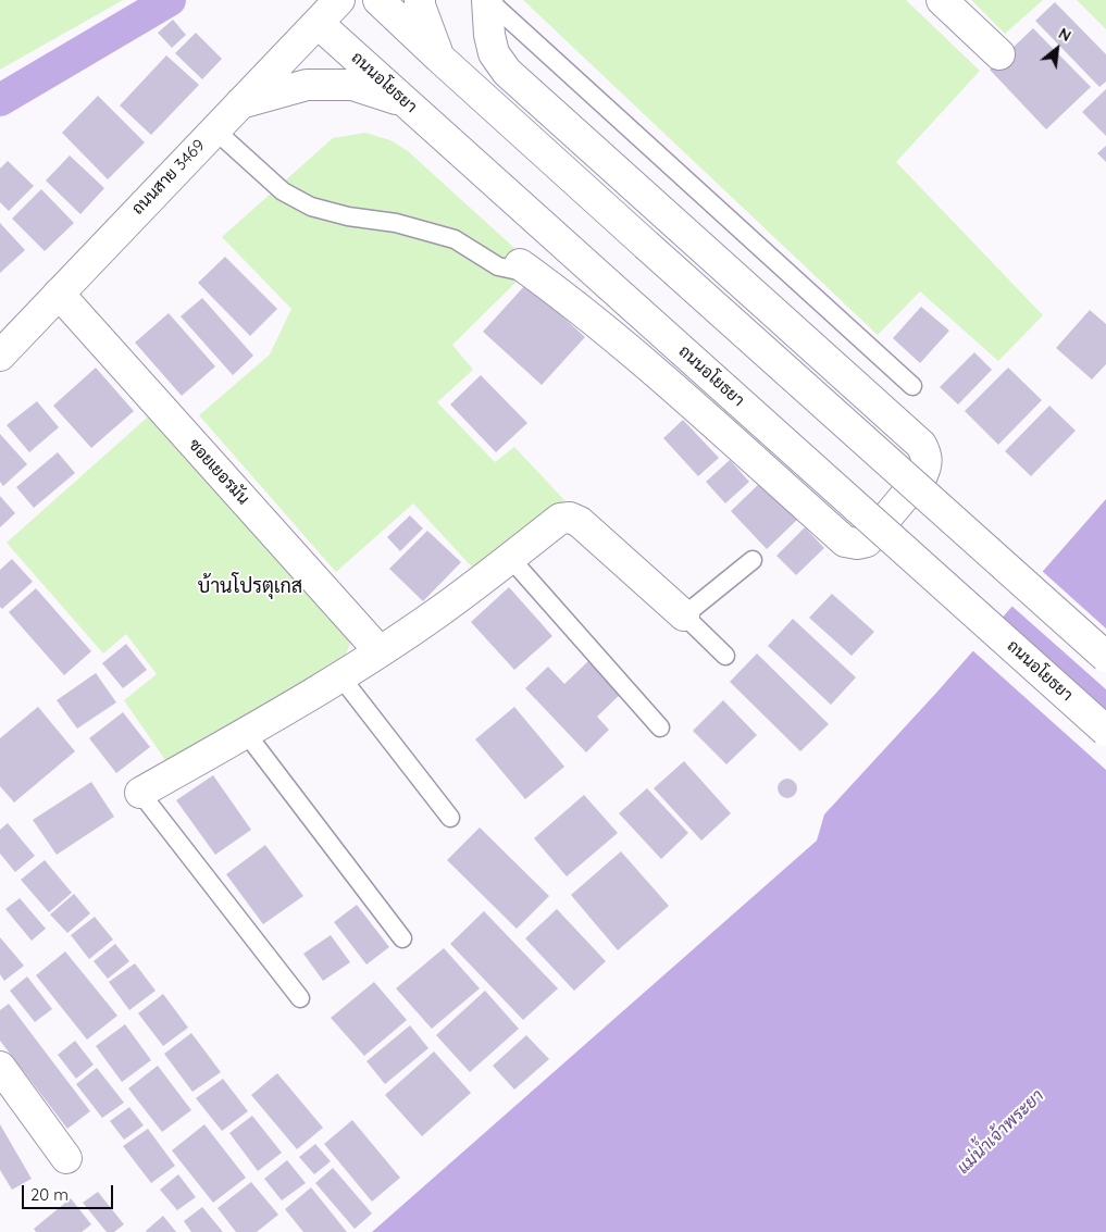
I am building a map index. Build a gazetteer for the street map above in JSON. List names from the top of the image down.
{
  "streets": {
    "street": ["ถนนอโยธยา", "ถนนสาย 3469", "ซอยเยอรมัน"]
  },
  "crossings": [
    ["ถนนอโยธยา", "ถนนสาย 3469"],
    ["ถนนสาย 3469", "ซอยเยอรมัน"]
  ],
  "districts": ["บ้านโปรตุเกส"],
  "water": ["แม่น้ำเจ้าพระยา"],
  "scale_bar": "20 m",
  "north": "top right"
}
